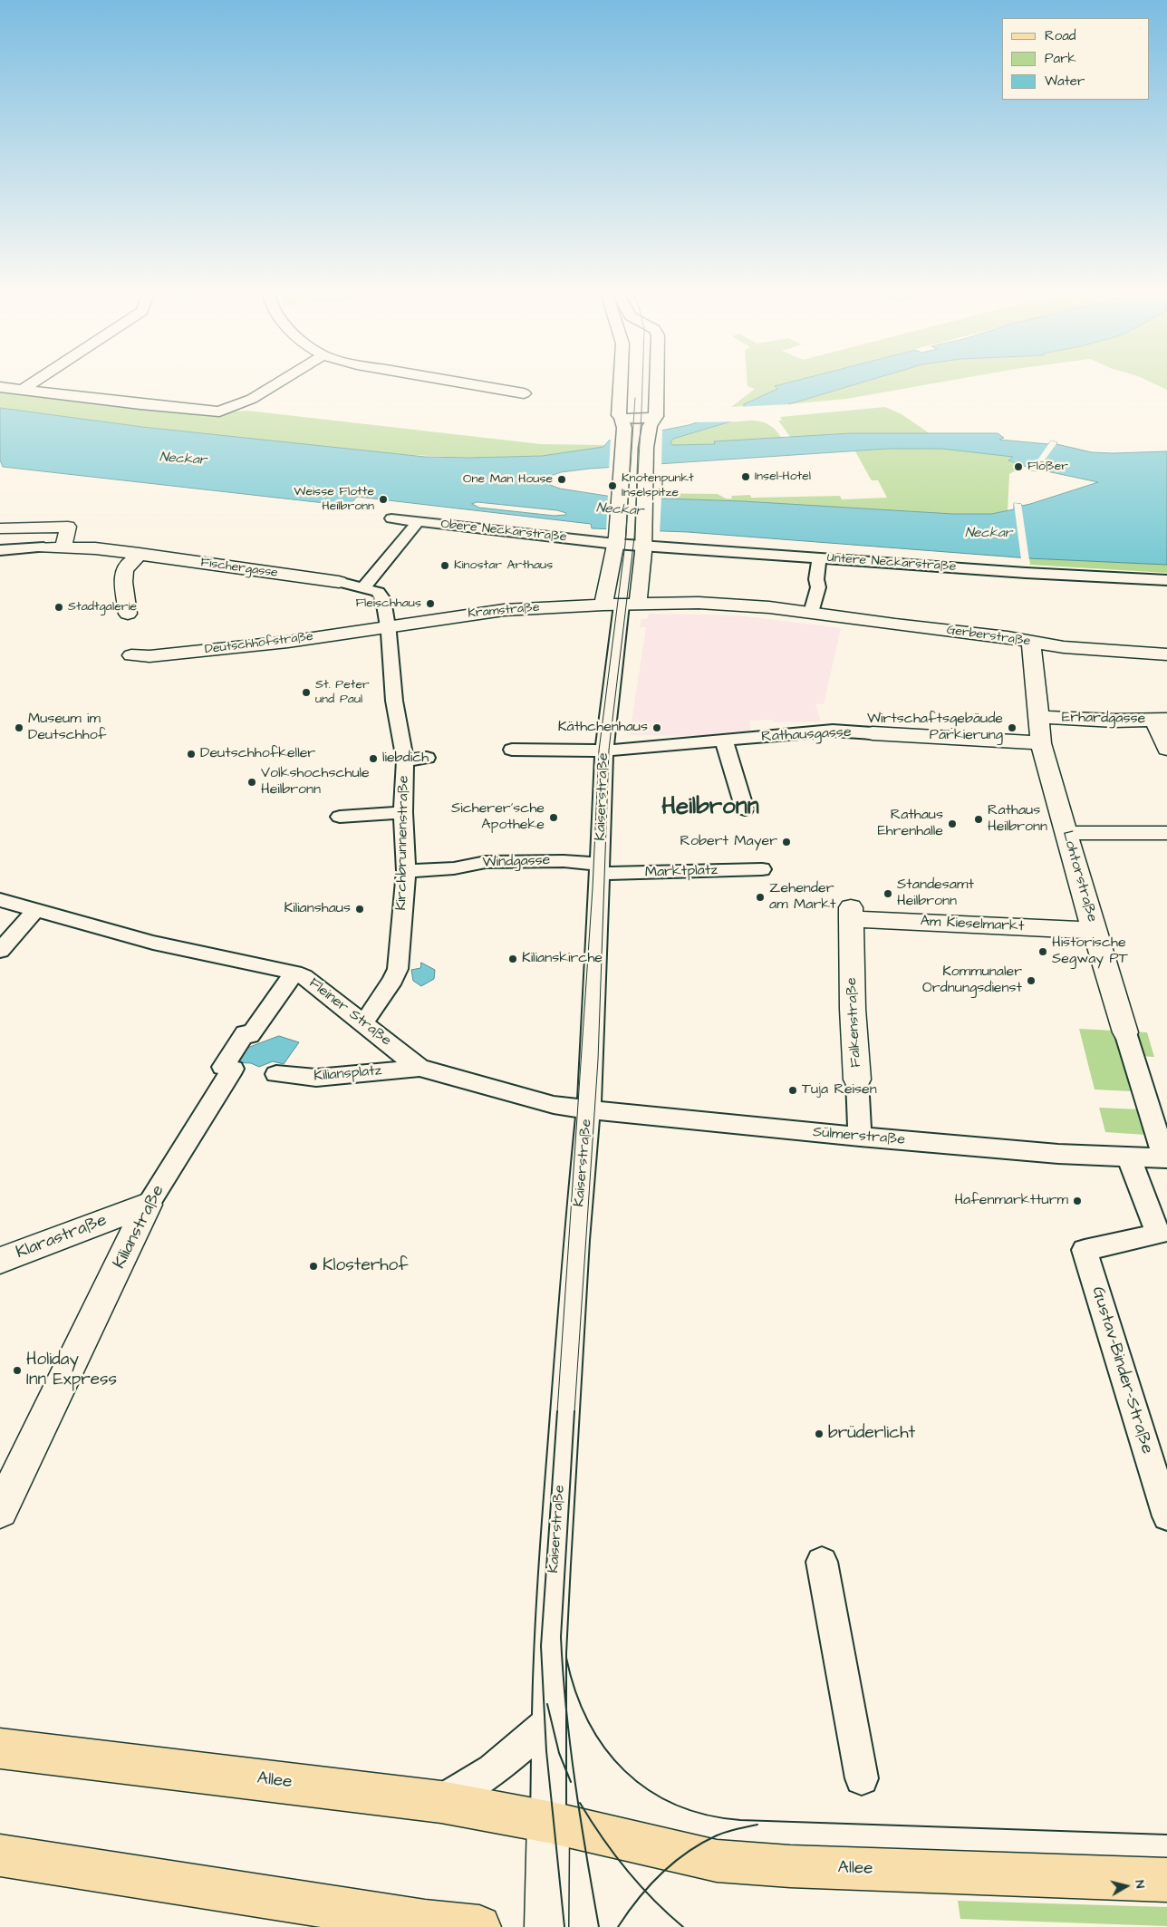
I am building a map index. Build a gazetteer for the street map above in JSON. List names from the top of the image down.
{
  "streets": {
    "main road": ["Allee"],
    "street": [
      "Obere Neckarstraße",
      "Untere Neckarstraße",
      "Fischergasse",
      "Kramstraße",
      "Gerberstraße",
      "Deutschhofstraße",
      "Erhardgasse",
      "Rathausgasse",
      "Kaiserstraße",
      "Kirchbrunnenstraße",
      "Windgasse",
      "Marktplatz",
      "Lohtorstraße",
      "Am Kieselmarkt",
      "Fleiner Straße",
      "Falkenstraße",
      "Kiliansplatz",
      "Sülmerstraße",
      "Kilianstraße",
      "Klarastraße",
      "Gustav-Binder-Straße"
    ]
  },
  "crossings": [
    ["Obere Neckarstraße", "Untere Neckarstraße"],
    ["Obere Neckarstraße", "Kaiserstraße"],
    ["Untere Neckarstraße", "Kaiserstraße"],
    ["Fischergasse", "Kramstraße"],
    ["Fischergasse", "Deutschhofstraße"],
    ["Fischergasse", "Kirchbrunnenstraße"],
    ["Kramstraße", "Gerberstraße"],
    ["Kramstraße", "Deutschhofstraße"],
    ["Kramstraße", "Kaiserstraße"],
    ["Kramstraße", "Kirchbrunnenstraße"],
    ["Gerberstraße", "Kaiserstraße"],
    ["Gerberstraße", "Lohtorstraße"],
    ["Deutschhofstraße", "Kirchbrunnenstraße"],
    ["Erhardgasse", "Lohtorstraße"],
    ["Rathausgasse", "Kaiserstraße"],
    ["Rathausgasse", "Lohtorstraße"],
    ["Kaiserstraße", "Windgasse"],
    ["Kaiserstraße", "Marktplatz"],
    ["Kaiserstraße", "Fleiner Straße"],
    ["Kaiserstraße", "Sülmerstraße"],
    ["Kaiserstraße", "Allee"],
    ["Kirchbrunnenstraße", "Windgasse"],
    ["Kirchbrunnenstraße", "Fleiner Straße"],
    ["Windgasse", "Marktplatz"],
    ["Lohtorstraße", "Am Kieselmarkt"],
    ["Lohtorstraße", "Sülmerstraße"],
    ["Am Kieselmarkt", "Falkenstraße"],
    ["Fleiner Straße", "Kiliansplatz"],
    ["Fleiner Straße", "Sülmerstraße"],
    ["Fleiner Straße", "Kilianstraße"],
    ["Falkenstraße", "Sülmerstraße"],
    ["Sülmerstraße", "Gustav-Binder-Straße"],
    ["Kilianstraße", "Klarastraße"]
  ],
  "districts": ["Heilbronn"],
  "water": ["Neckar"],
  "places": [
    "Flößer",
    "Insel-Hotel",
    "One Man House",
    "Knotenpunkt Inselspitze",
    "Weisse Flotte Heilbronn",
    "Kinostar Arthaus",
    "Fleischhaus",
    "Stadtgalerie",
    "St. Peter und Paul",
    "Museum im Deutschhof",
    "Käthchenhaus",
    "Wirtschaftsgebäude Parkierung",
    "Deutschhofkeller",
    "liebdich",
    "Volkshochschule Heilbronn",
    "Sicherer'sche Apotheke",
    "Rathaus Heilbronn",
    "Rathaus Ehrenhalle",
    "Robert Mayer",
    "Standesamt Heilbronn",
    "Zehender am Markt",
    "Kilianshaus",
    "Historische Segway PT",
    "Kilianskirche",
    "Kommunaler Ordnungsdienst",
    "Tuja Reisen",
    "Hafenmarktturm",
    "Klosterhof",
    "Holiday Inn Express",
    "brüderlicht"
  ],
  "legend": ["Road", "Park", "Water"],
  "north": "right"
}
